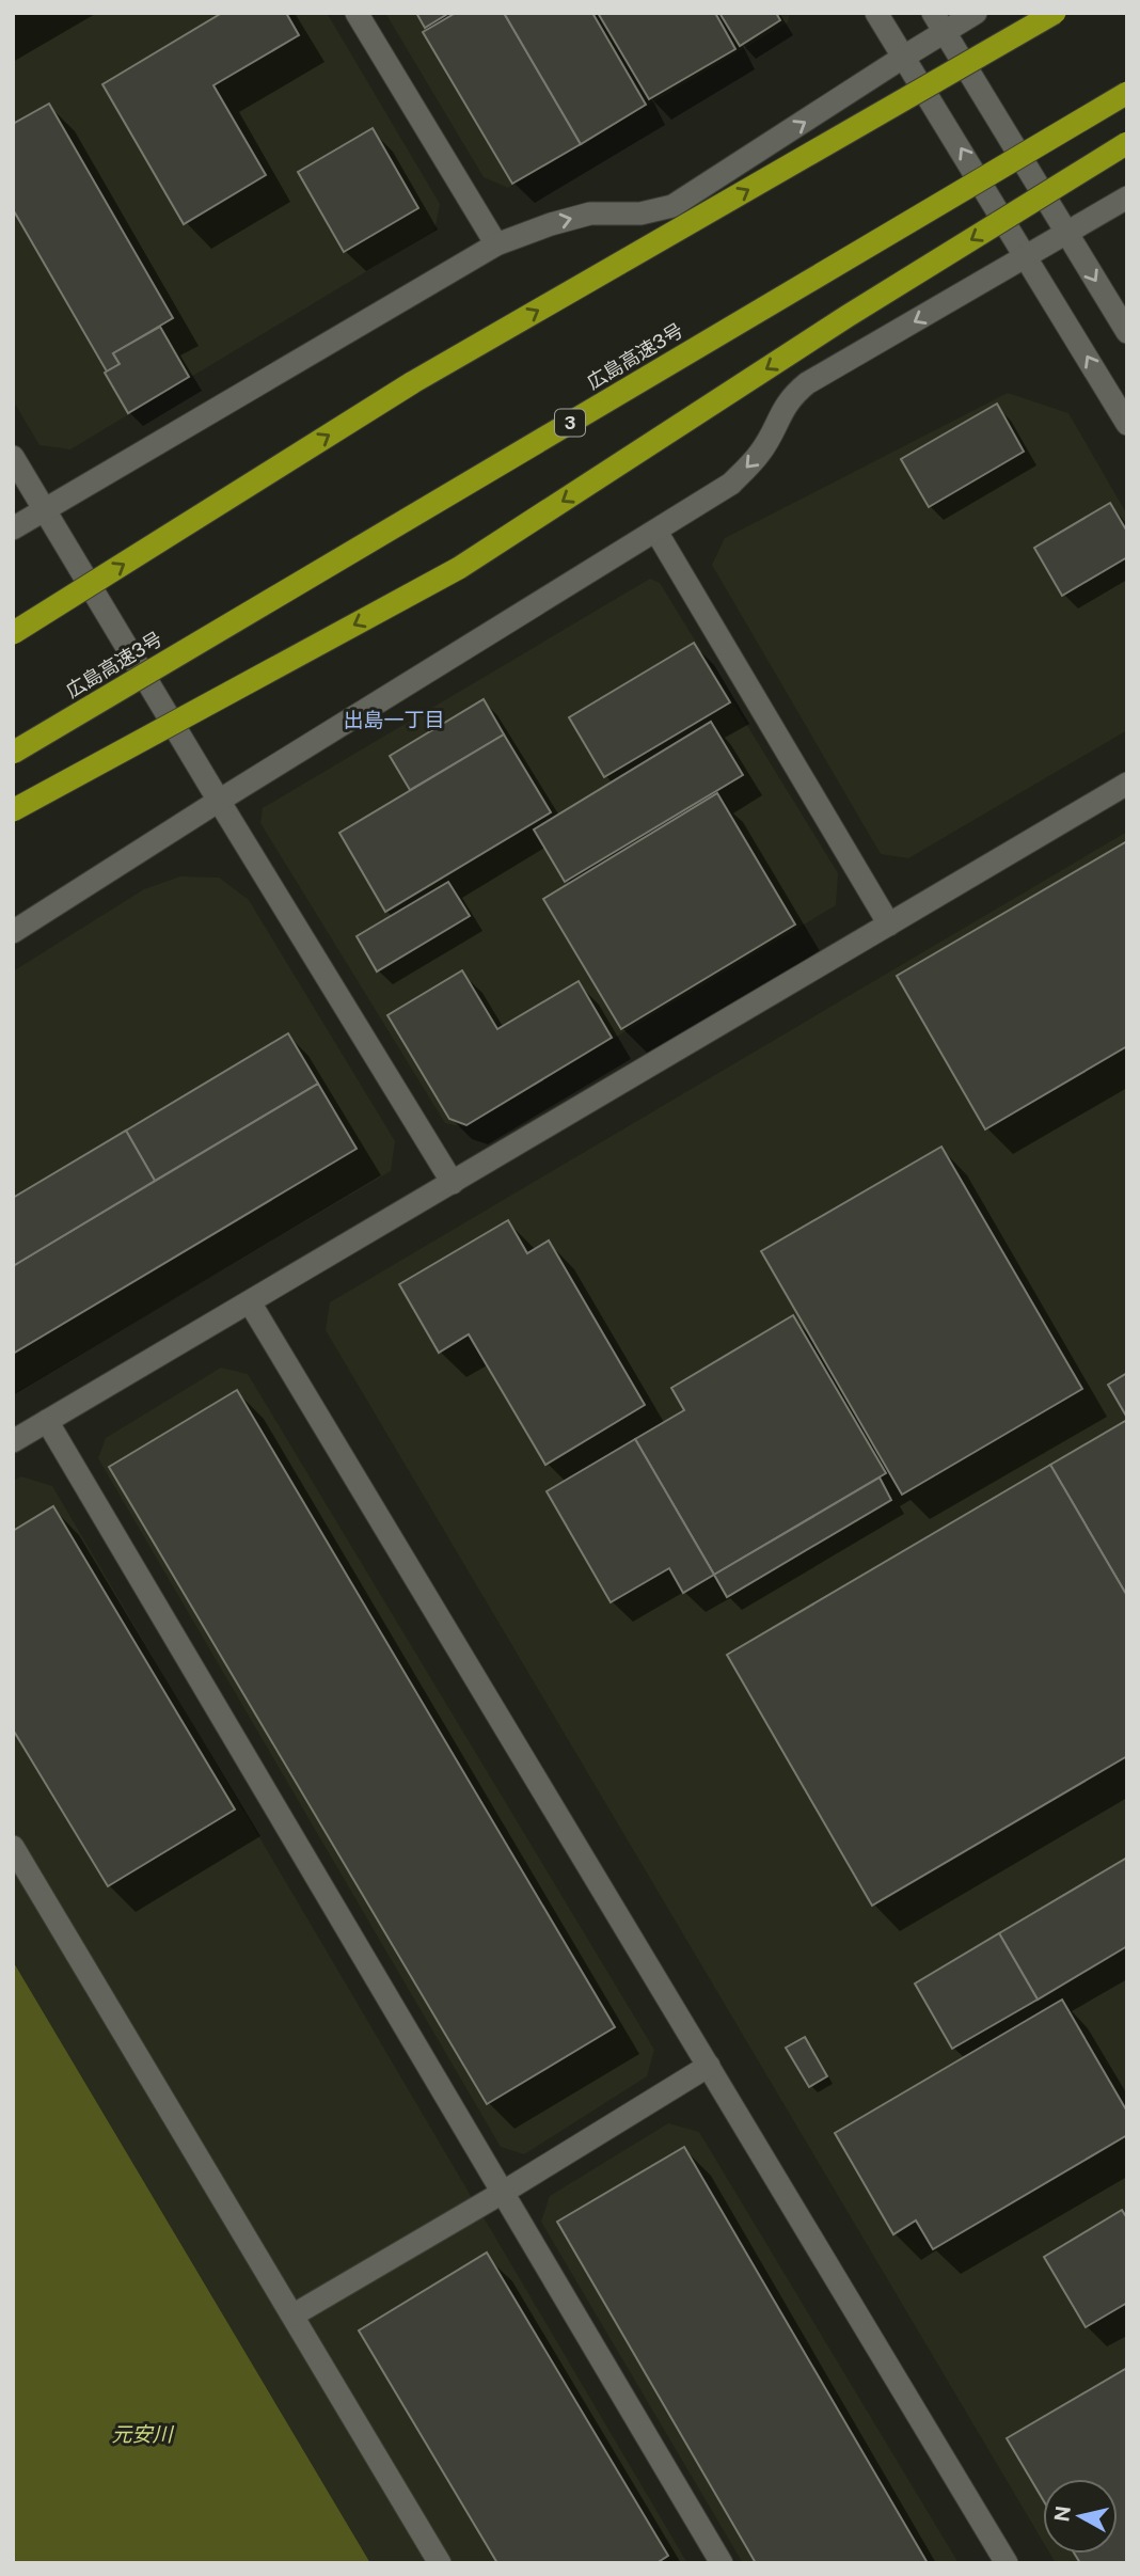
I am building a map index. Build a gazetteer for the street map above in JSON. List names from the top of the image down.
{
  "streets": {
    "highway": ["広島高速3号", "3"]
  },
  "districts": ["出島一丁目"],
  "water": ["元安川"],
  "north": "left"
}
